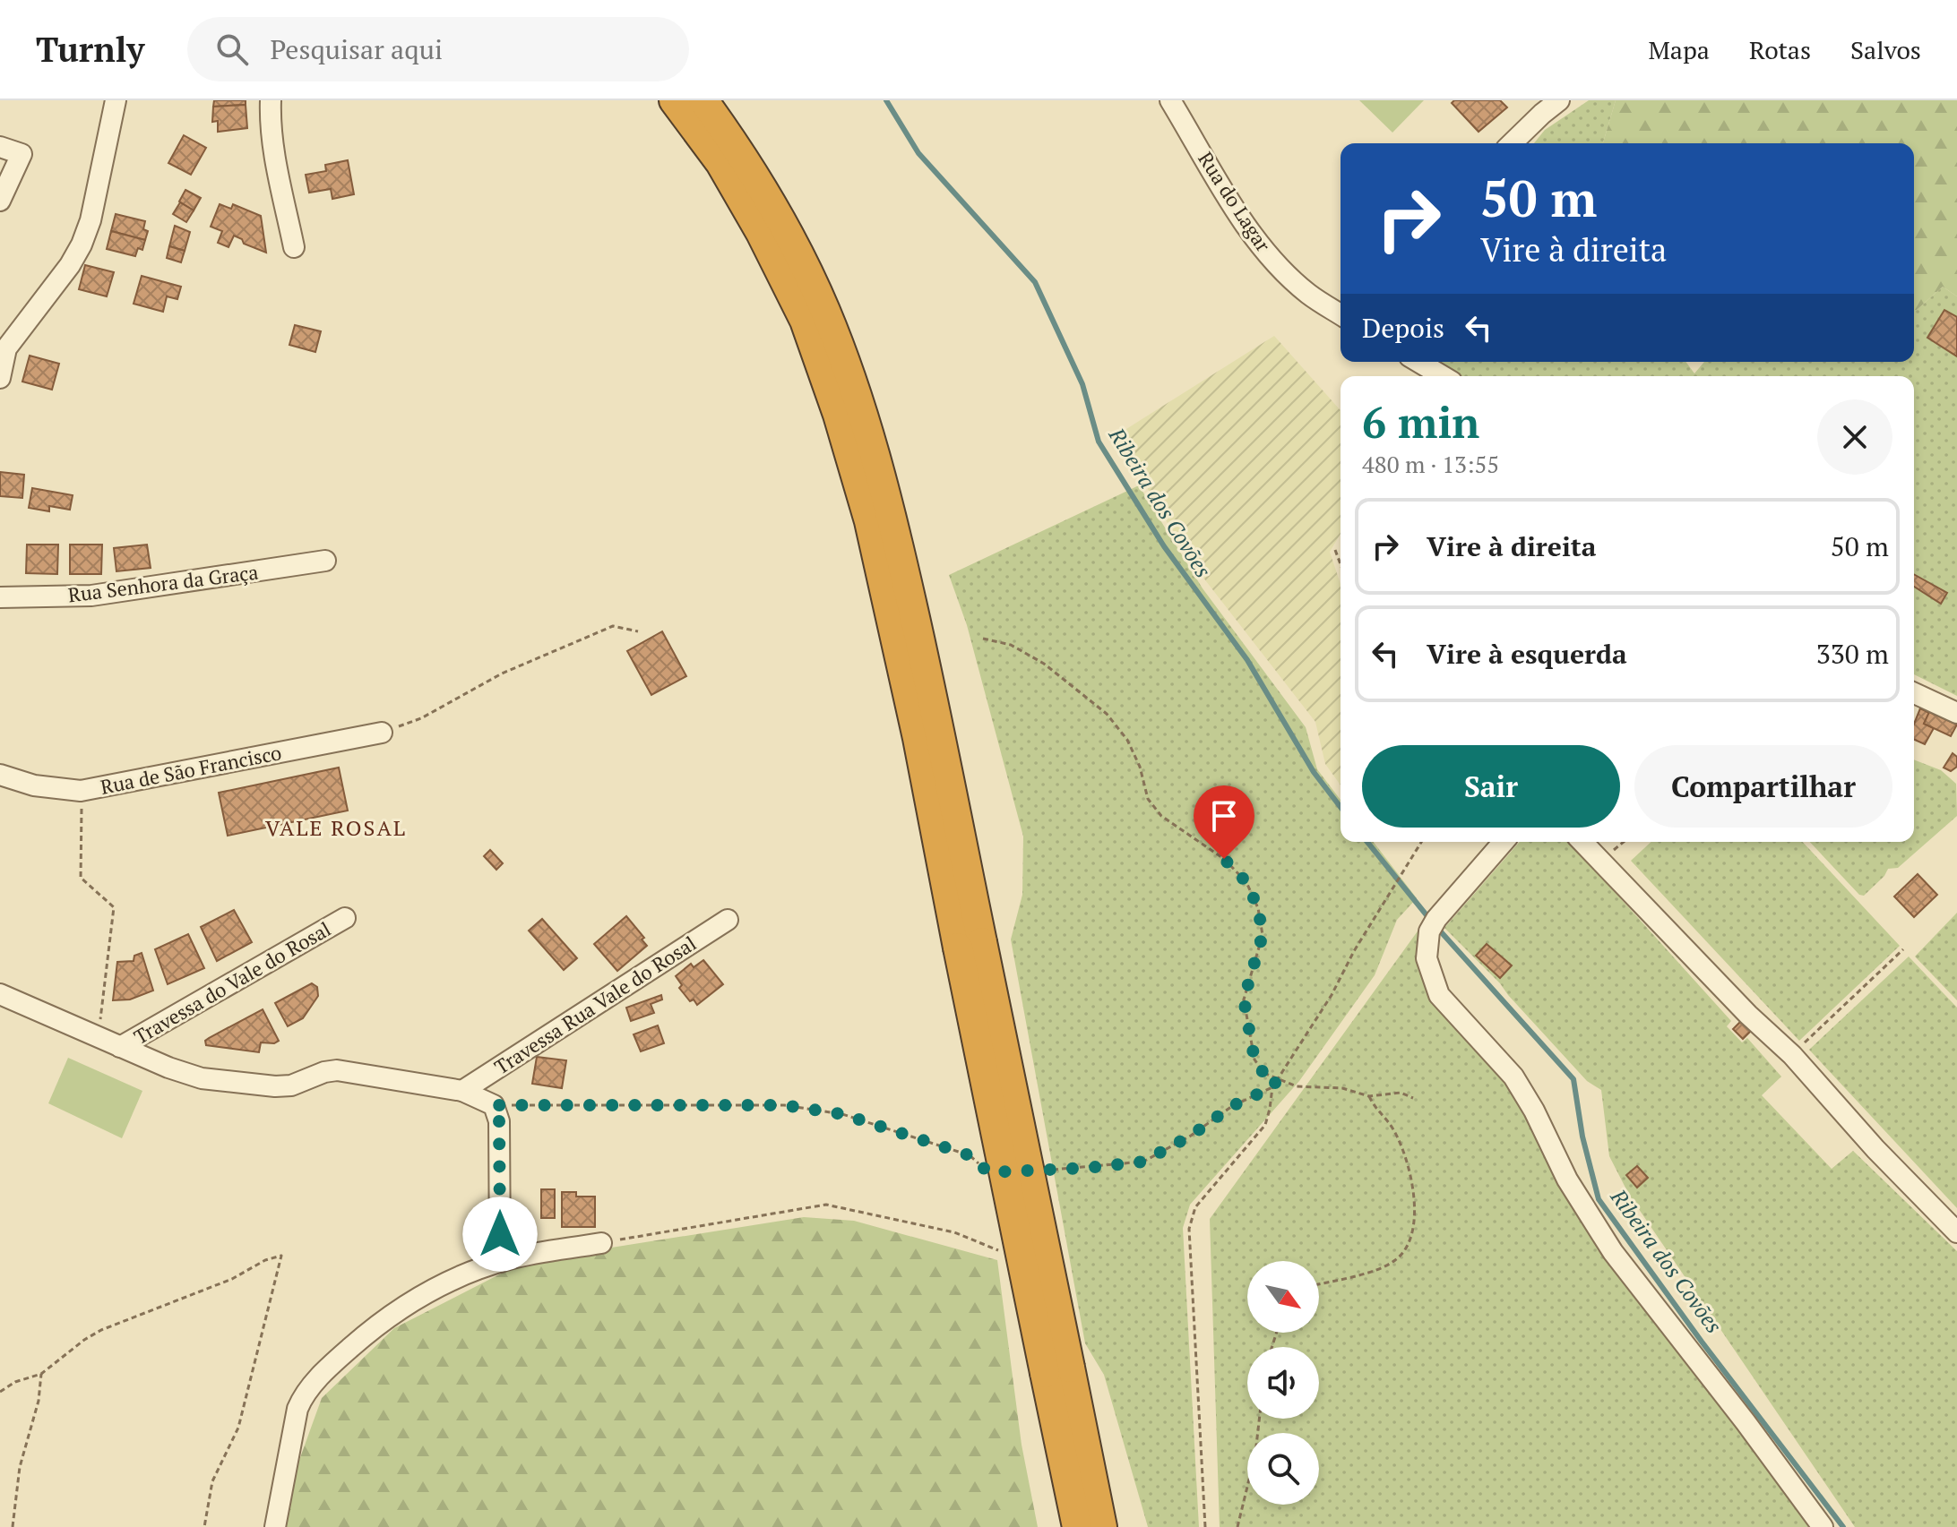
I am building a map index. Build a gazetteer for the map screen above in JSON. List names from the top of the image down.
{
  "streets": {
    "street": [
      "Rua do Lagar",
      "Rua Senhora da Graça",
      "Rua de São Francisco",
      "Travessa do Vale do Rosal",
      "Travessa Rua Vale do Rosal"
    ]
  },
  "districts": ["VALE ROSAL"],
  "water": ["Ribeira dos Covões"],
  "north": "bottom right",
  "page": {
    "header": "Turnly",
    "search": "Pesquisar aqui",
    "nav": ["Mapa", "Rotas", "Salvos"],
    "turn": ["50 m", "Vire à direita"],
    "then": "Depois",
    "heading": ["6 min", "480 m · 13:55"],
    "list": [
      {
        "name": "Vire à direita",
        "value": "50 m"
      },
      {
        "name": "Vire à esquerda",
        "value": "330 m"
      }
    ],
    "buttons": ["Sair", "Compartilhar"]
  }
}
